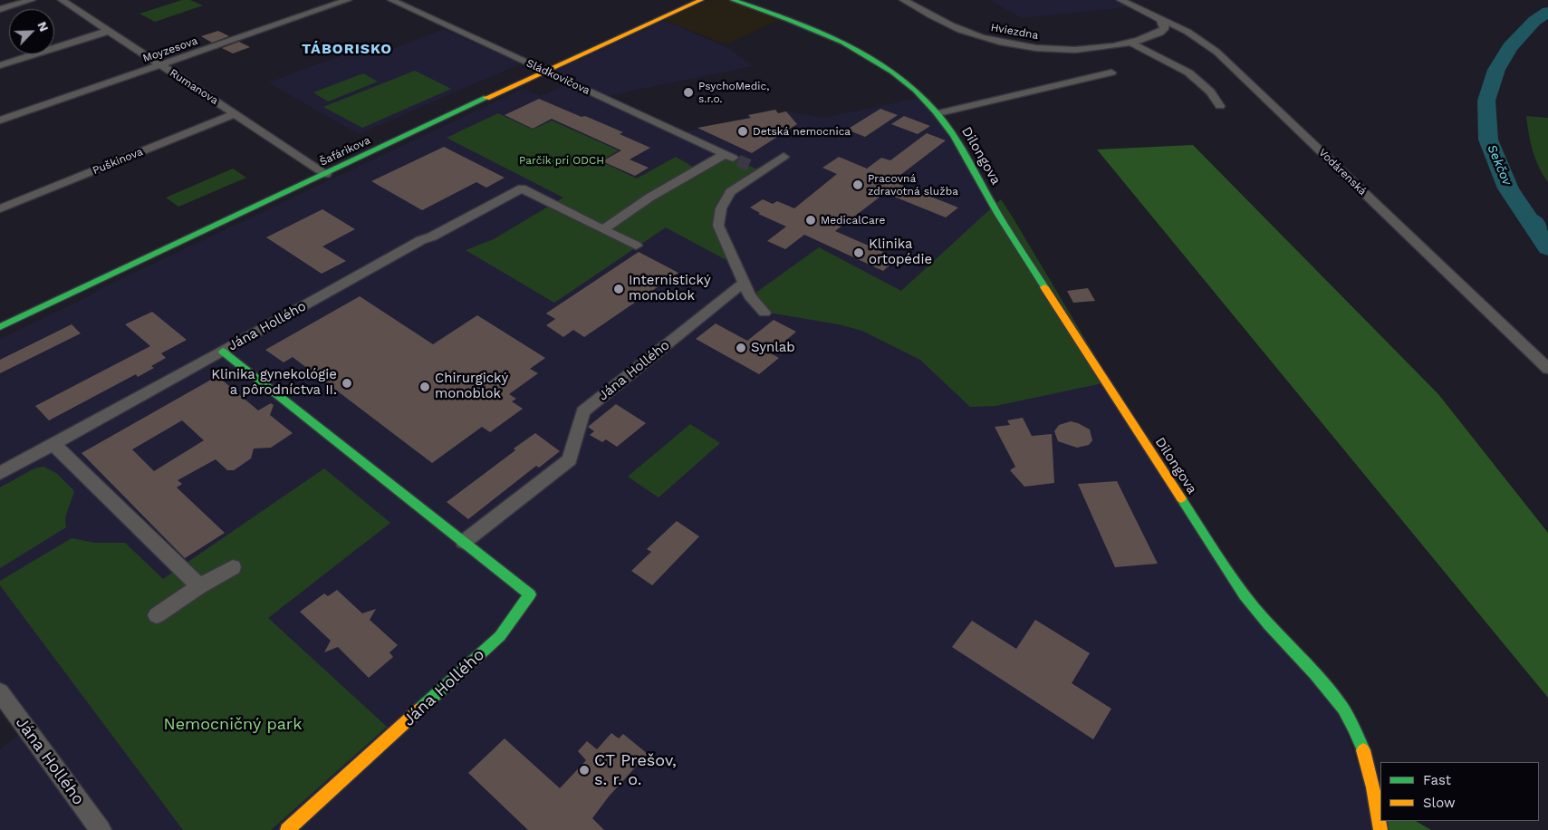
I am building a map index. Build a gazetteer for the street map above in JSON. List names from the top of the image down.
{
  "streets": {
    "street": [
      "Hviezdna",
      "Moyzesova",
      "Sládkovičova",
      "Rumanova",
      "Šafárikova",
      "Dilongova",
      "Puškinova",
      "Vodárenská",
      "Jána Hollého"
    ]
  },
  "crossings": [
    ["Hviezdna", "Vodárenská"],
    ["Moyzesova", "Rumanova"],
    ["Sládkovičova", "Šafárikova"],
    ["Sládkovičova", "Jána Hollého"],
    ["Rumanova", "Šafárikova"],
    ["Rumanova", "Puškinova"]
  ],
  "districts": ["TÁBORISKO"],
  "water": ["Sekčov"],
  "parks": ["Parčík pri ODCH", "Nemocničný park"],
  "places": [
    "PsychoMedic, s.r.o.",
    "Detská nemocnica",
    "Pracovná zdravotná služba",
    "MedicalCare",
    "Klinika ortopédie",
    "Internistický monoblok",
    "Synlab",
    "Klinika gynekológie a pôrodníctva II.",
    "Chirurgický monoblok",
    "CT Prešov, s. r. o."
  ],
  "legend": ["Fast", "Slow"],
  "north": "top right"
}
